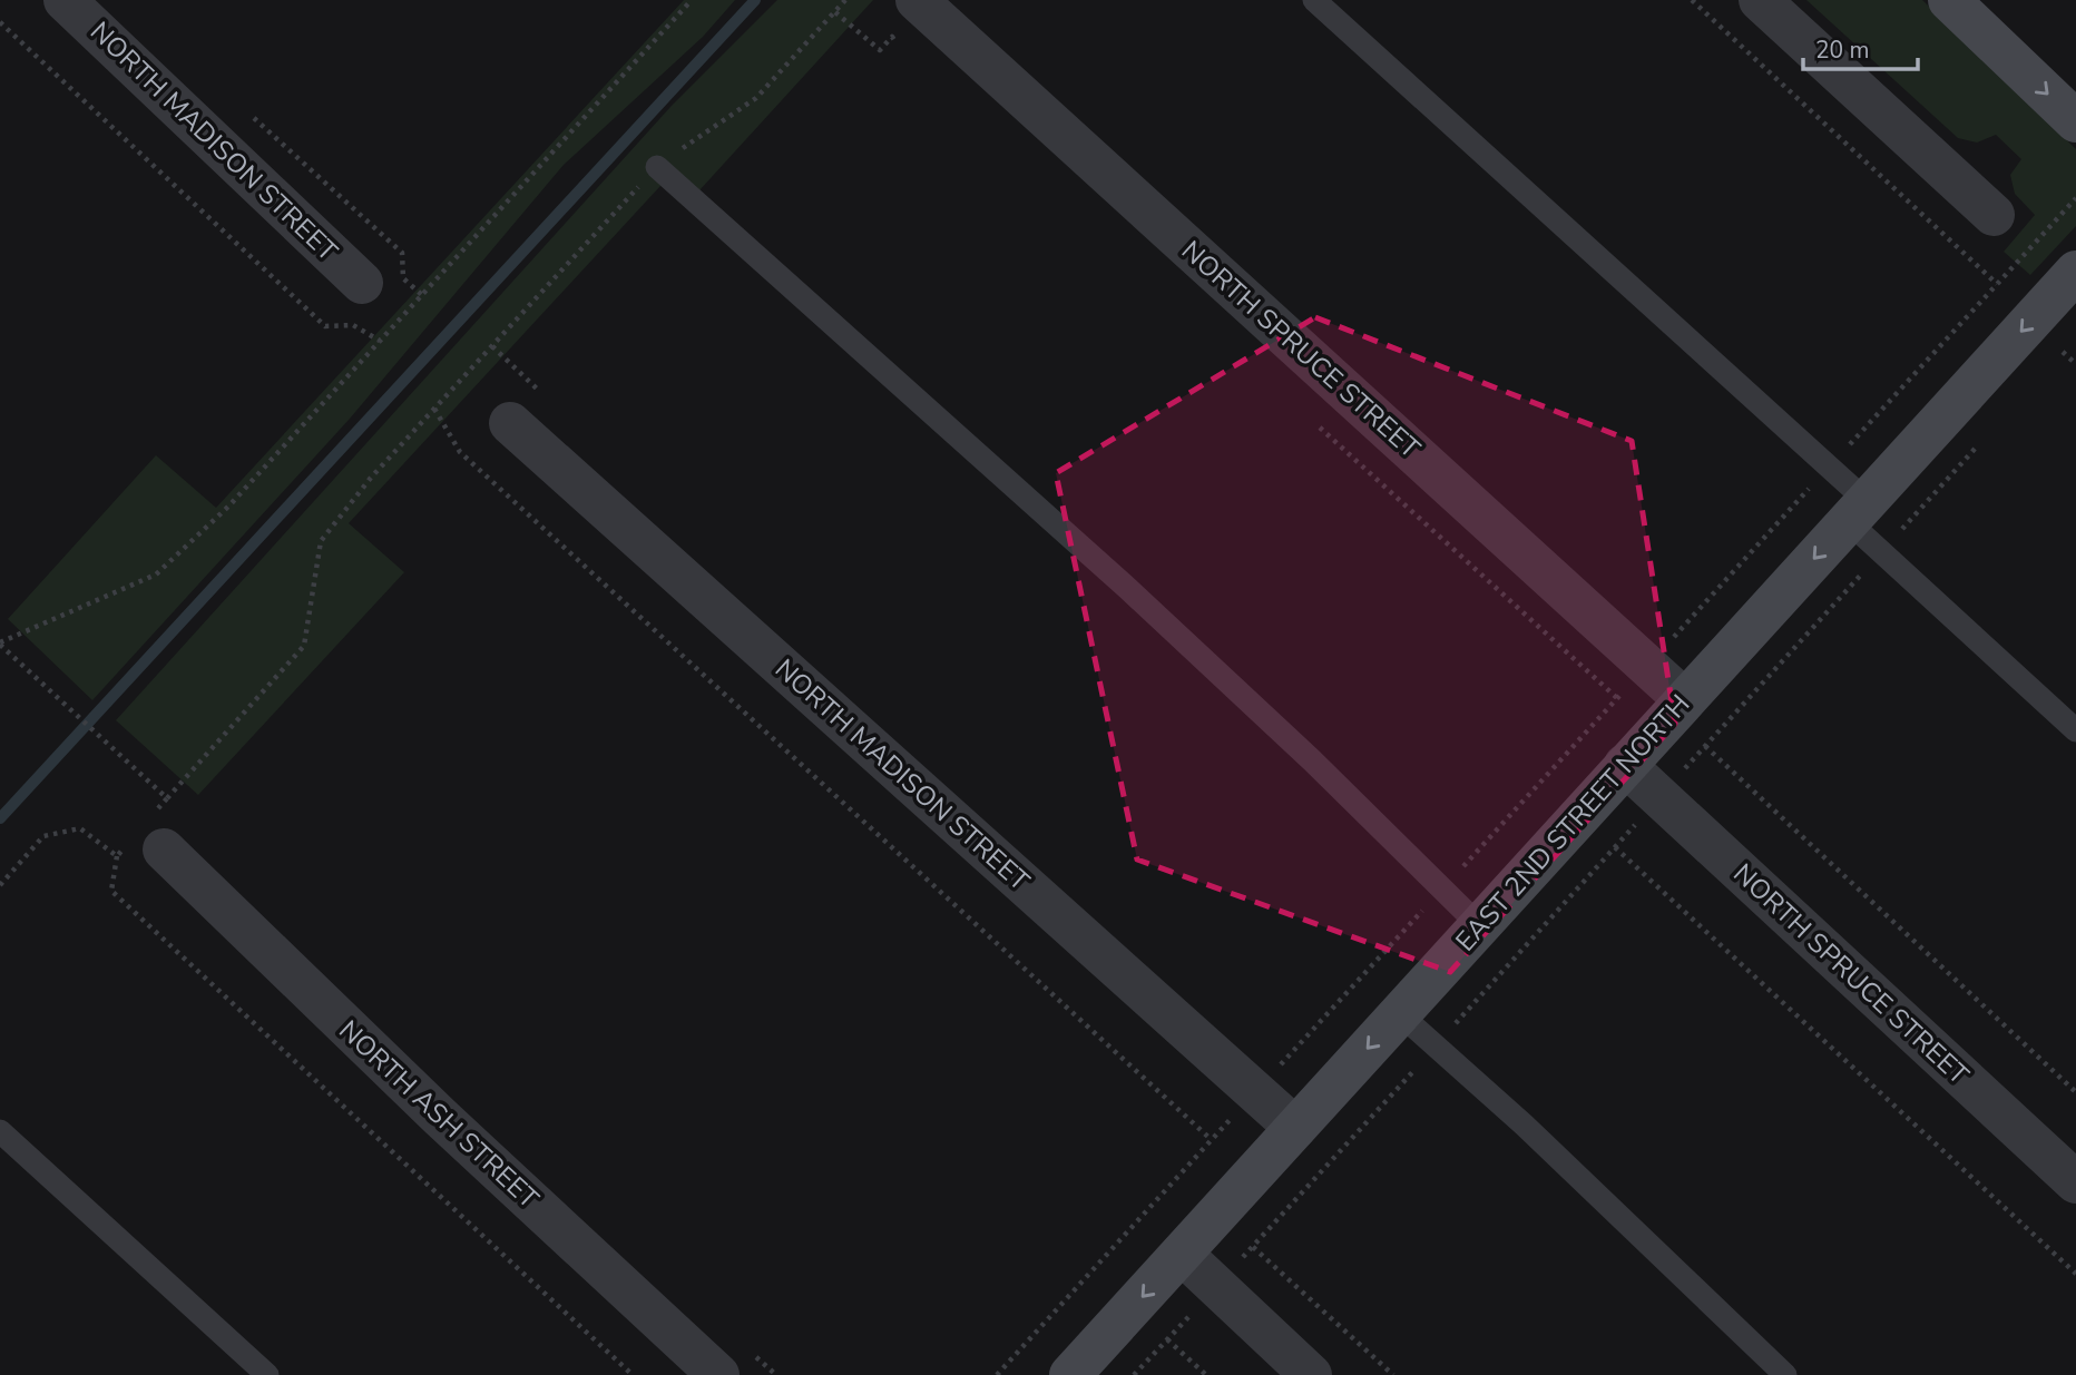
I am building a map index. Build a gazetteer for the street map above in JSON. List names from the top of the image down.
{
  "streets": {
    "street": [
      "NORTH MADISON STREET",
      "NORTH SPRUCE STREET",
      "EAST 2ND STREET NORTH",
      "NORTH ASH STREET"
    ]
  },
  "crossings": [
    ["NORTH MADISON STREET", "EAST 2ND STREET NORTH"],
    ["NORTH SPRUCE STREET", "EAST 2ND STREET NORTH"]
  ],
  "one_way": ["EAST 2ND STREET NORTH"],
  "scale_bar": "20 m"
}
